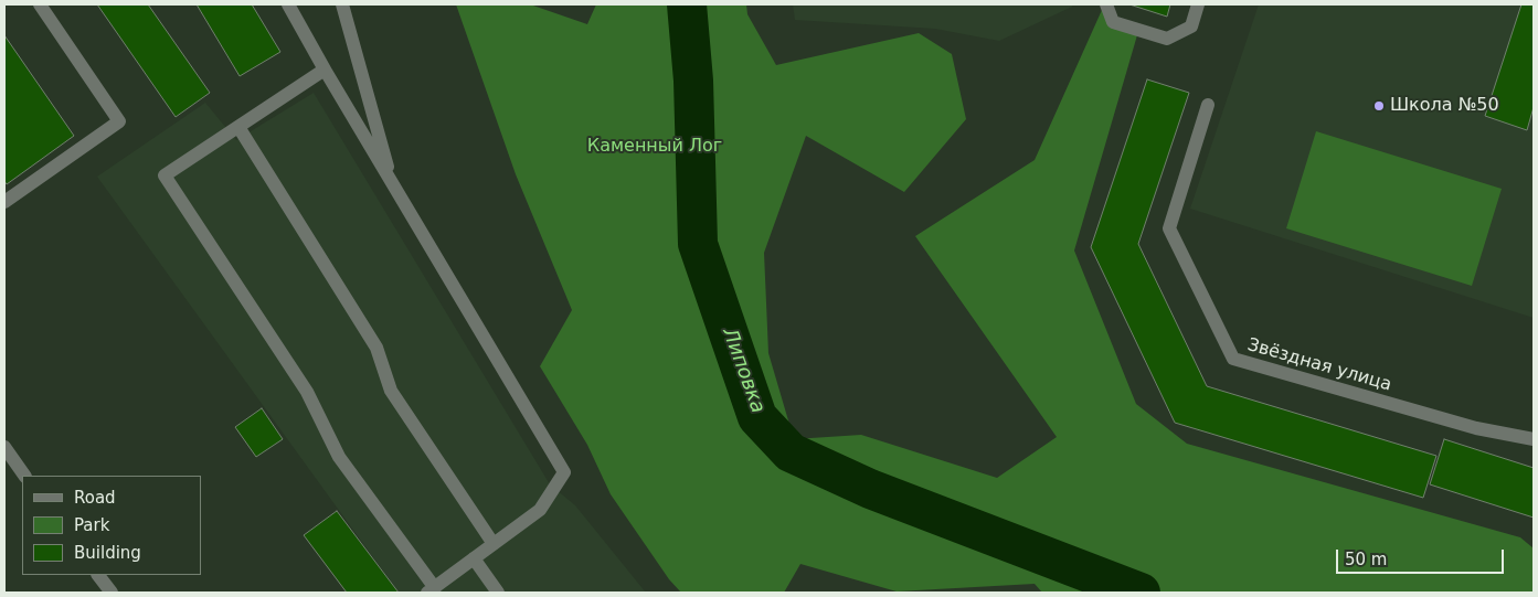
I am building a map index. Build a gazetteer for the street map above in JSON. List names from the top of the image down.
{
  "streets": {
    "street": ["Звёздная улица"]
  },
  "water": ["Липовка"],
  "parks": ["Каменный Лог"],
  "places": ["Школа №50"],
  "legend": ["Road", "Park", "Building"],
  "scale_bar": "50 m"
}
